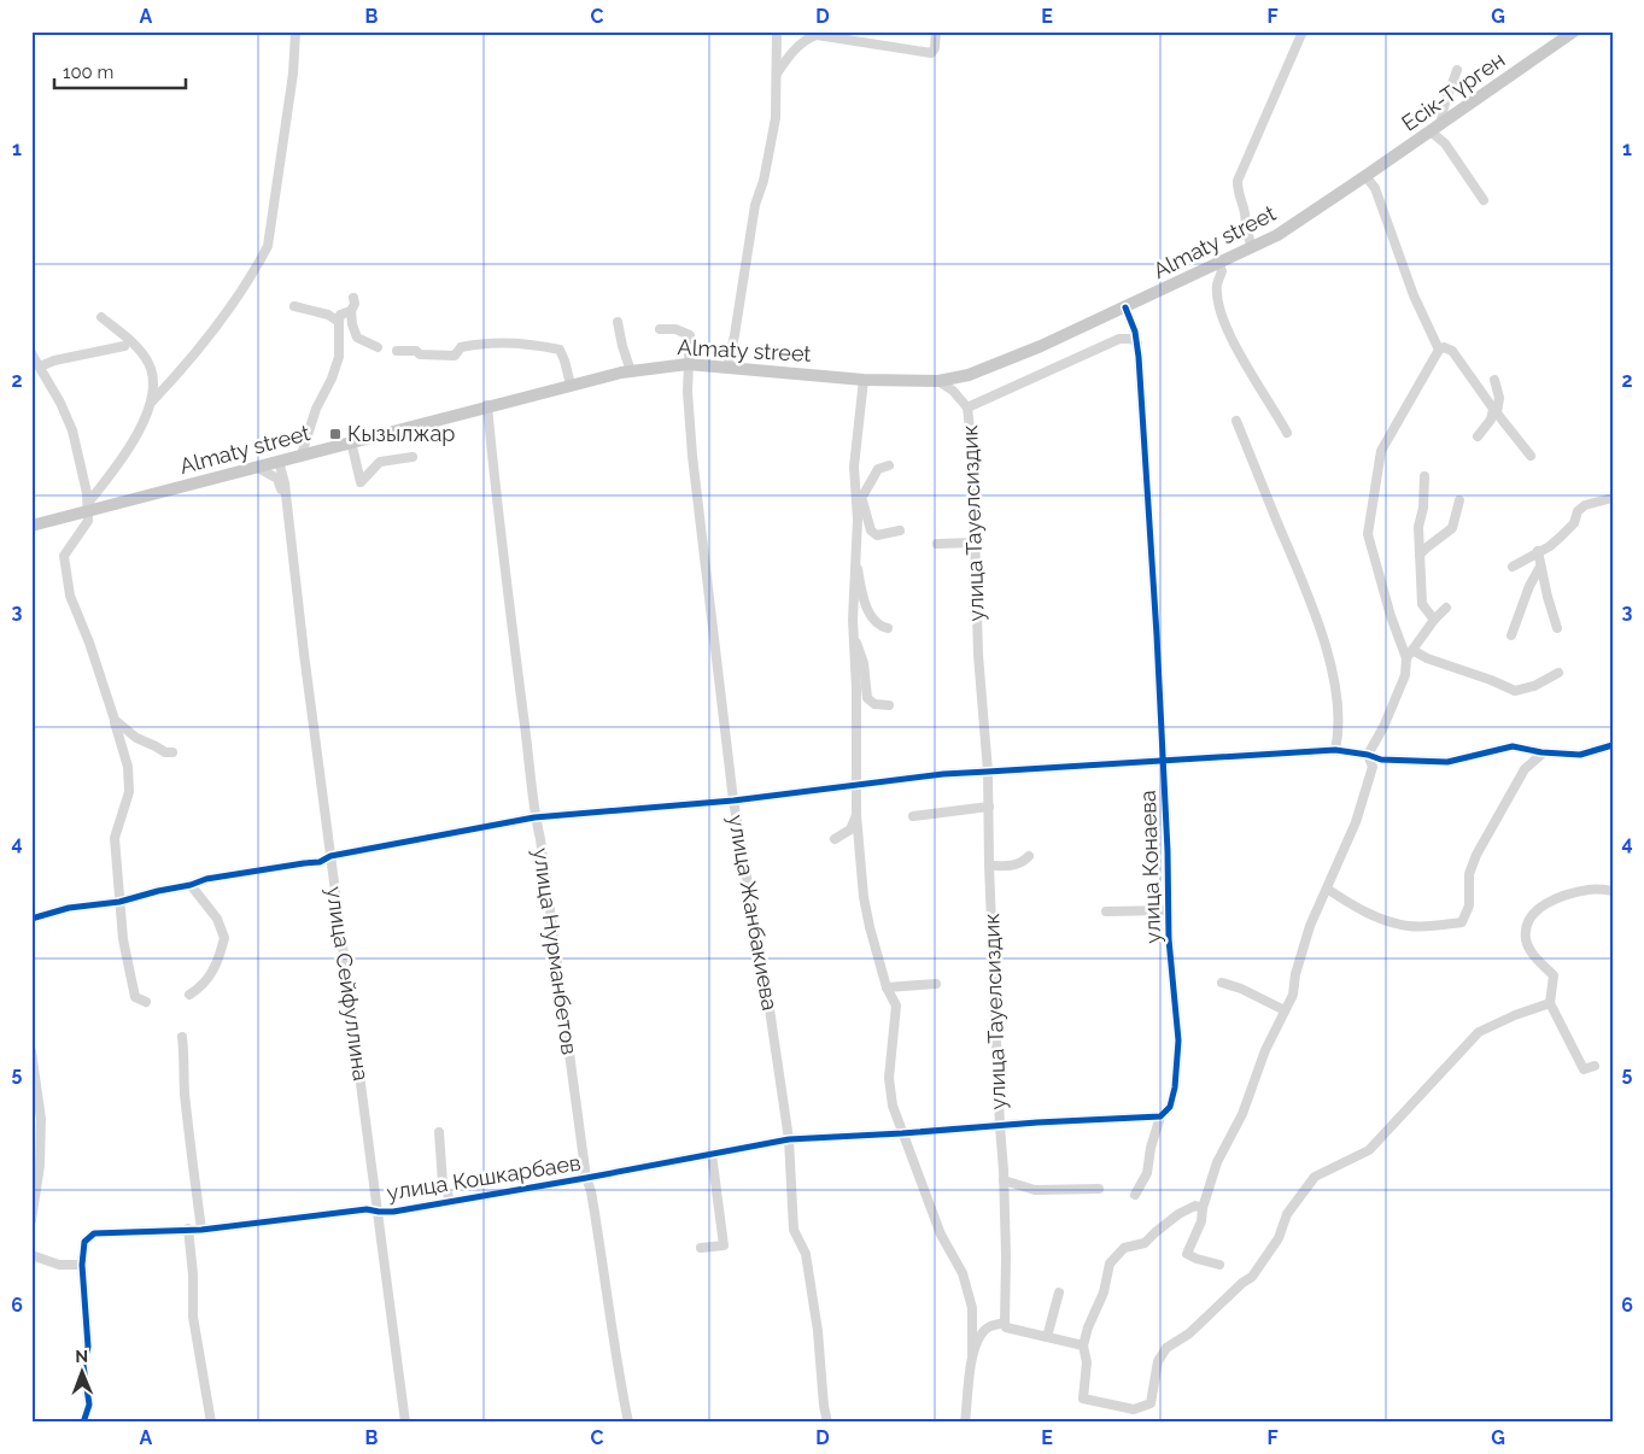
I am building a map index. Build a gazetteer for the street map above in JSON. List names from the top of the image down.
{
  "streets": {
    "main road": ["Есік-Түрген", "Almaty street"],
    "street": [
      "улица Тауелсиздик",
      "улица Конаева",
      "улица Жанбакиева",
      "улица Нурманбетов",
      "улица Сейфуллина",
      "улица Кошкарбаев"
    ]
  },
  "crossings": [
    ["Есік-Түрген", "Almaty street"],
    ["Almaty street", "улица Тауелсиздик"],
    ["Almaty street", "улица Конаева"],
    ["Almaty street", "улица Жанбакиева"],
    ["Almaty street", "улица Нурманбетов"],
    ["Almaty street", "улица Сейфуллина"],
    ["улица Тауелсиздик", "улица Кошкарбаев"],
    ["улица Жанбакиева", "улица Кошкарбаев"],
    ["улица Нурманбетов", "улица Кошкарбаев"],
    ["улица Сейфуллина", "улица Кошкарбаев"]
  ],
  "places": {
    "transit": ["Кызылжар"]
  },
  "scale_bar": "100 m",
  "north": "top",
  "grid": {
    "columns": [
      "A",
      "B",
      "C",
      "D",
      "E",
      "F",
      "G"
    ],
    "rows": [
      "1",
      "2",
      "3",
      "4",
      "5",
      "6"
    ]
  }
}
